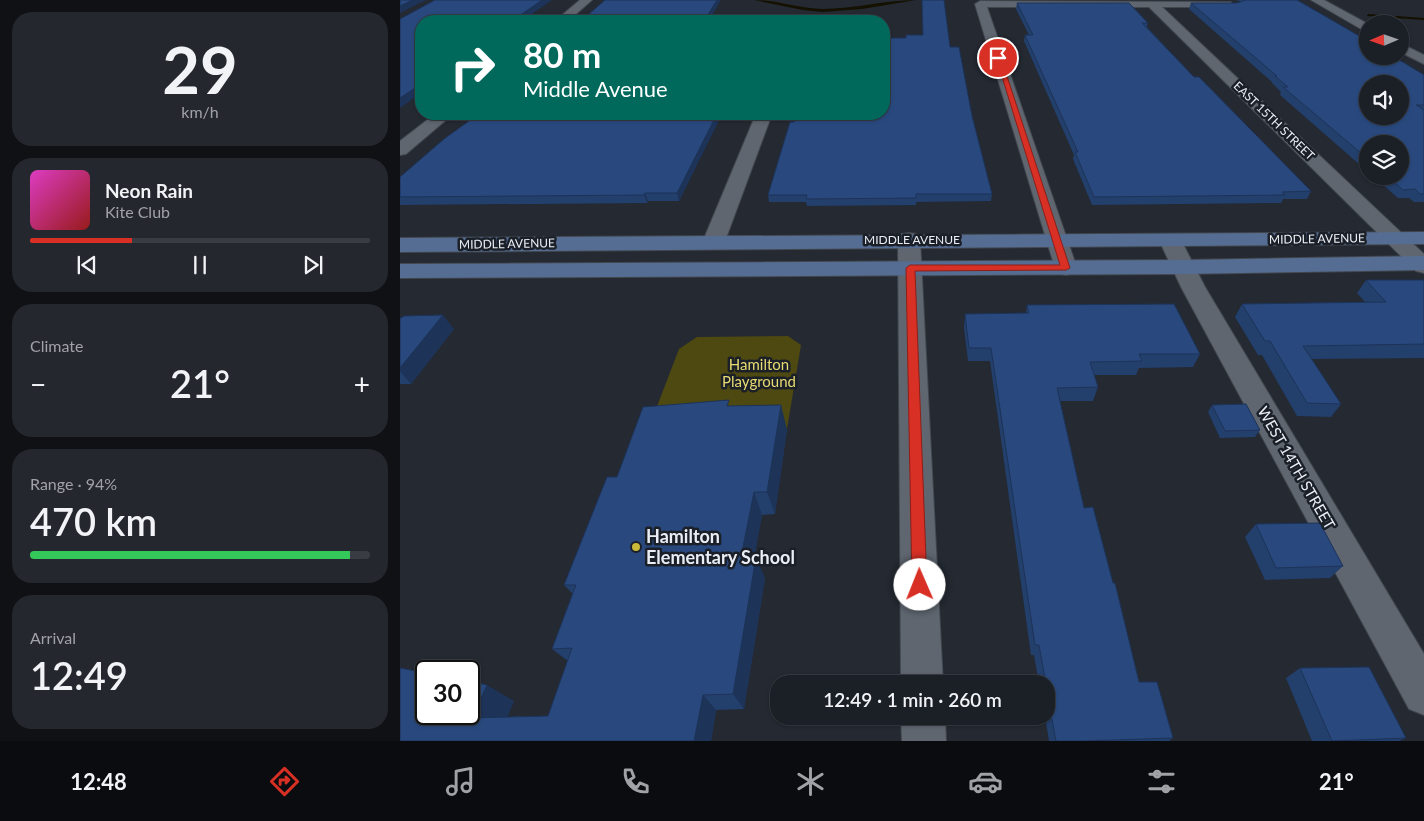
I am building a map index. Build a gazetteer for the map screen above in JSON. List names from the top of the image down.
{
  "streets": {
    "main road": ["MIDDLE AVENUE"],
    "street": ["EAST 15TH STREET", "WEST 14TH STREET"]
  },
  "crossings": [
    ["EAST 15TH STREET", "MIDDLE AVENUE"],
    ["MIDDLE AVENUE", "WEST 14TH STREET"]
  ],
  "parks": ["Hamilton Playground"],
  "places": ["Hamilton Elementary School"],
  "north": "left",
  "page": {
    "tile": [
      ["29", "km/h"],
      "Climate",
      ["Range · 94%", "470 km"],
      ["Arrival", "12:49"]
    ],
    "turn": ["80 m", "Middle Avenue"],
    "song": ["Neon Rain", "Kite Club"],
    "heat": ["−", "21°", "+"],
    "limit": "30",
    "trip": "12:49 · 1 min · 260 m",
    "tabs": ["12:48", "21°"]
  }
}
